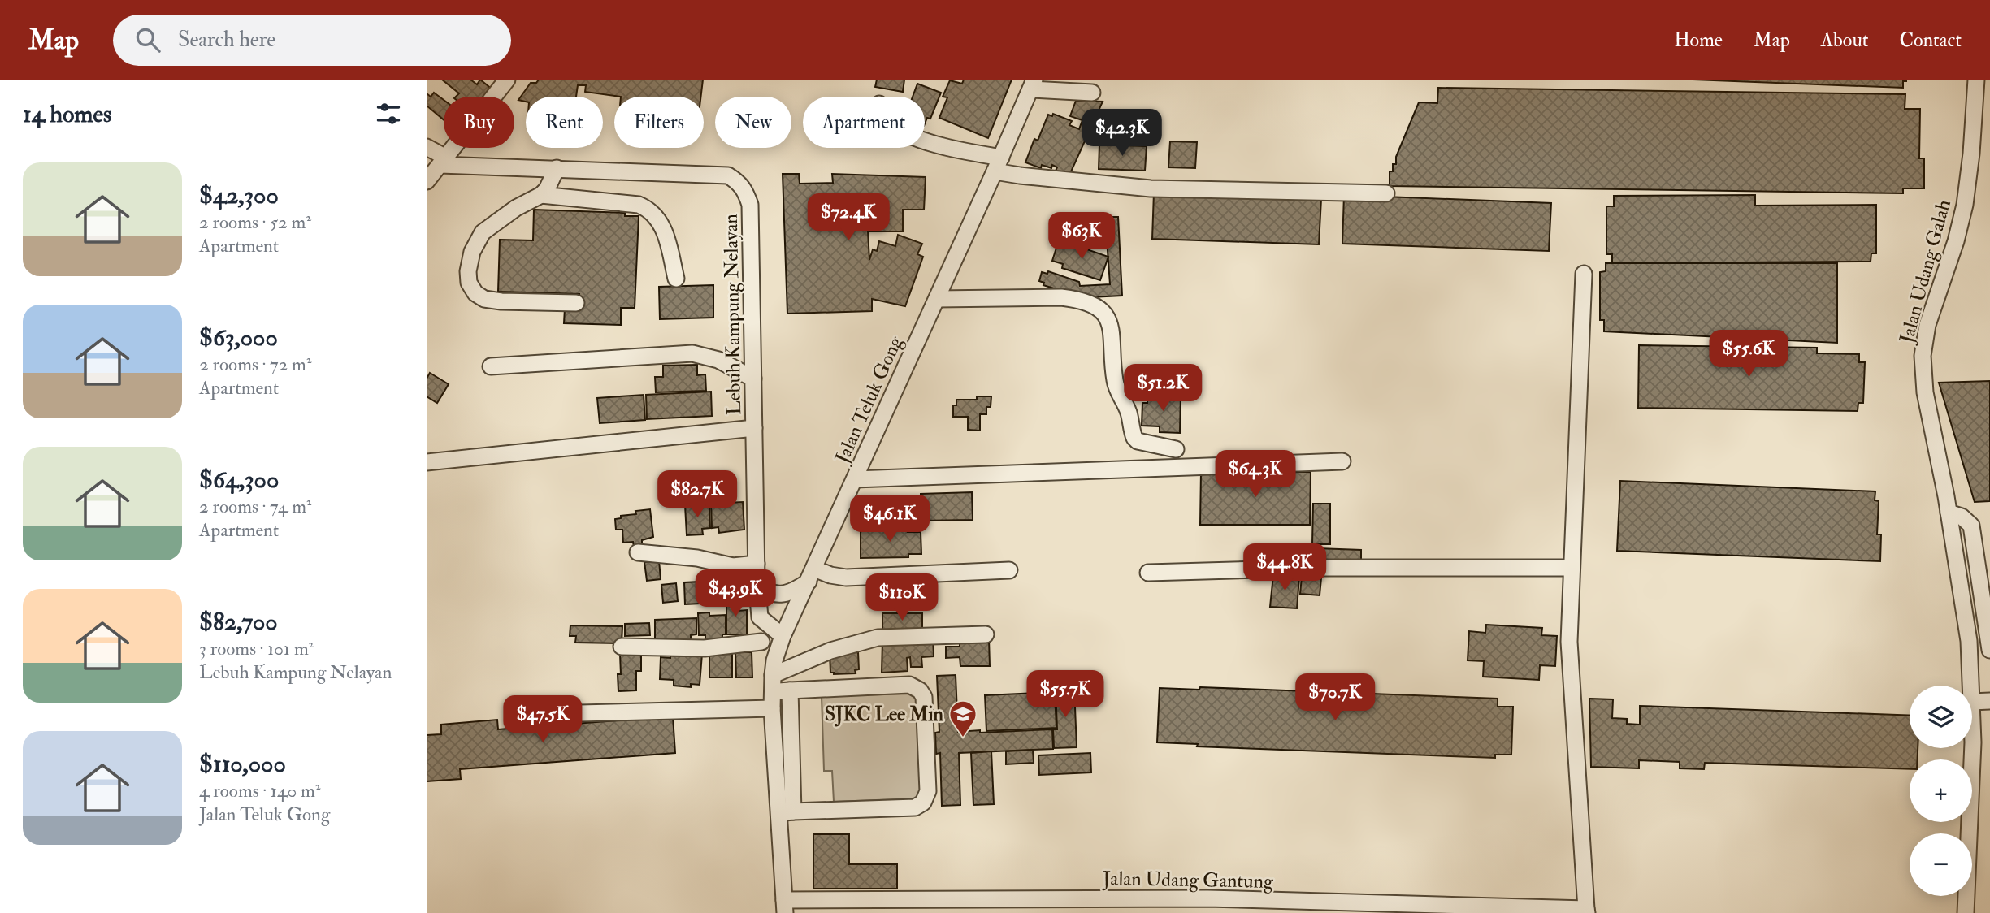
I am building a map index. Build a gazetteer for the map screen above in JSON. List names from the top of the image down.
{
  "streets": {
    "street": [
      "Jalan Udang Galah",
      "Lebuh Kampung Nelayan",
      "Jalan Teluk Gong",
      "Jalan Udang Gantung"
    ]
  },
  "crossings": [
    ["Lebuh Kampung Nelayan", "Jalan Teluk Gong"],
    ["Jalan Teluk Gong", "Jalan Udang Gantung"]
  ],
  "places": {
    "school or university": ["SJKC Lee Min"]
  },
  "page": {
    "header": "Map",
    "search": "Search here",
    "nav": [
      "Home",
      "Map",
      "About",
      "Contact"
    ],
    "heading": "14 homes",
    "chip": [
      "Buy",
      "Rent",
      "Filters",
      "New",
      "Apartment"
    ],
    "price": [
      "$42.3K",
      "$72.4K",
      "$63K",
      "$55.6K",
      "$51.2K",
      "$64.3K",
      "$82.7K",
      "$46.1K",
      "$44.8K",
      "$43.9K",
      "$110K",
      "$55.7K",
      "$70.7K",
      "$47.5K"
    ],
    "list": [
      {
        "name": "$42,300",
        "note": "2 rooms · 52 m² · Apartment"
      },
      {
        "name": "$63,000",
        "note": "2 rooms · 72 m² · Apartment"
      },
      {
        "name": "$64,300",
        "note": "2 rooms · 74 m² · Apartment"
      },
      {
        "name": "$82,700",
        "note": "3 rooms · 101 m² · Lebuh Kampung Nelayan"
      },
      {
        "name": "$110,000",
        "note": "4 rooms · 140 m² · Jalan Teluk Gong"
      }
    ],
    "map_buttons": ["+", "−"]
  }
}
